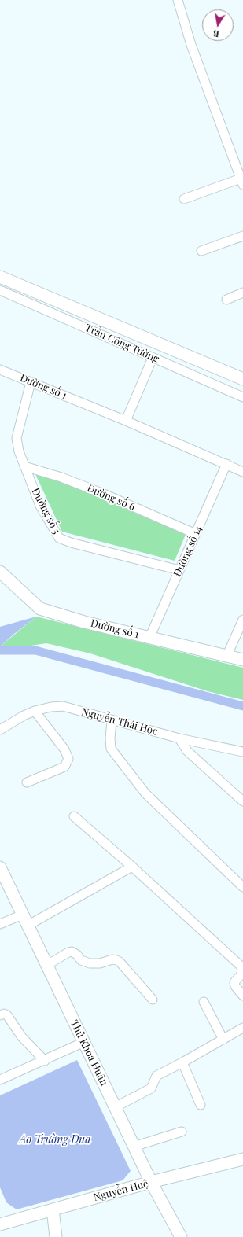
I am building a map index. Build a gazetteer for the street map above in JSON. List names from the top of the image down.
{
  "streets": {
    "main road": [
      "Trần Công Tường",
      "Đường số 1",
      "Thủ Khoa Huân",
      "Nguyễn Huệ"
    ],
    "street": [
      "Đường số 6",
      "Đường số 5",
      "Đường số 14",
      "Nguyễn Thái Học"
    ]
  },
  "crossings": [
    ["Đường số 1", "Đường số 5"],
    ["Đường số 1", "Đường số 14"],
    ["Đường số 6", "Đường số 5"],
    ["Đường số 6", "Đường số 14"],
    ["Đường số 5", "Đường số 14"],
    ["Thủ Khoa Huân", "Nguyễn Huệ"]
  ],
  "water": ["Ao Trường Đua"],
  "north": "bottom"
}
